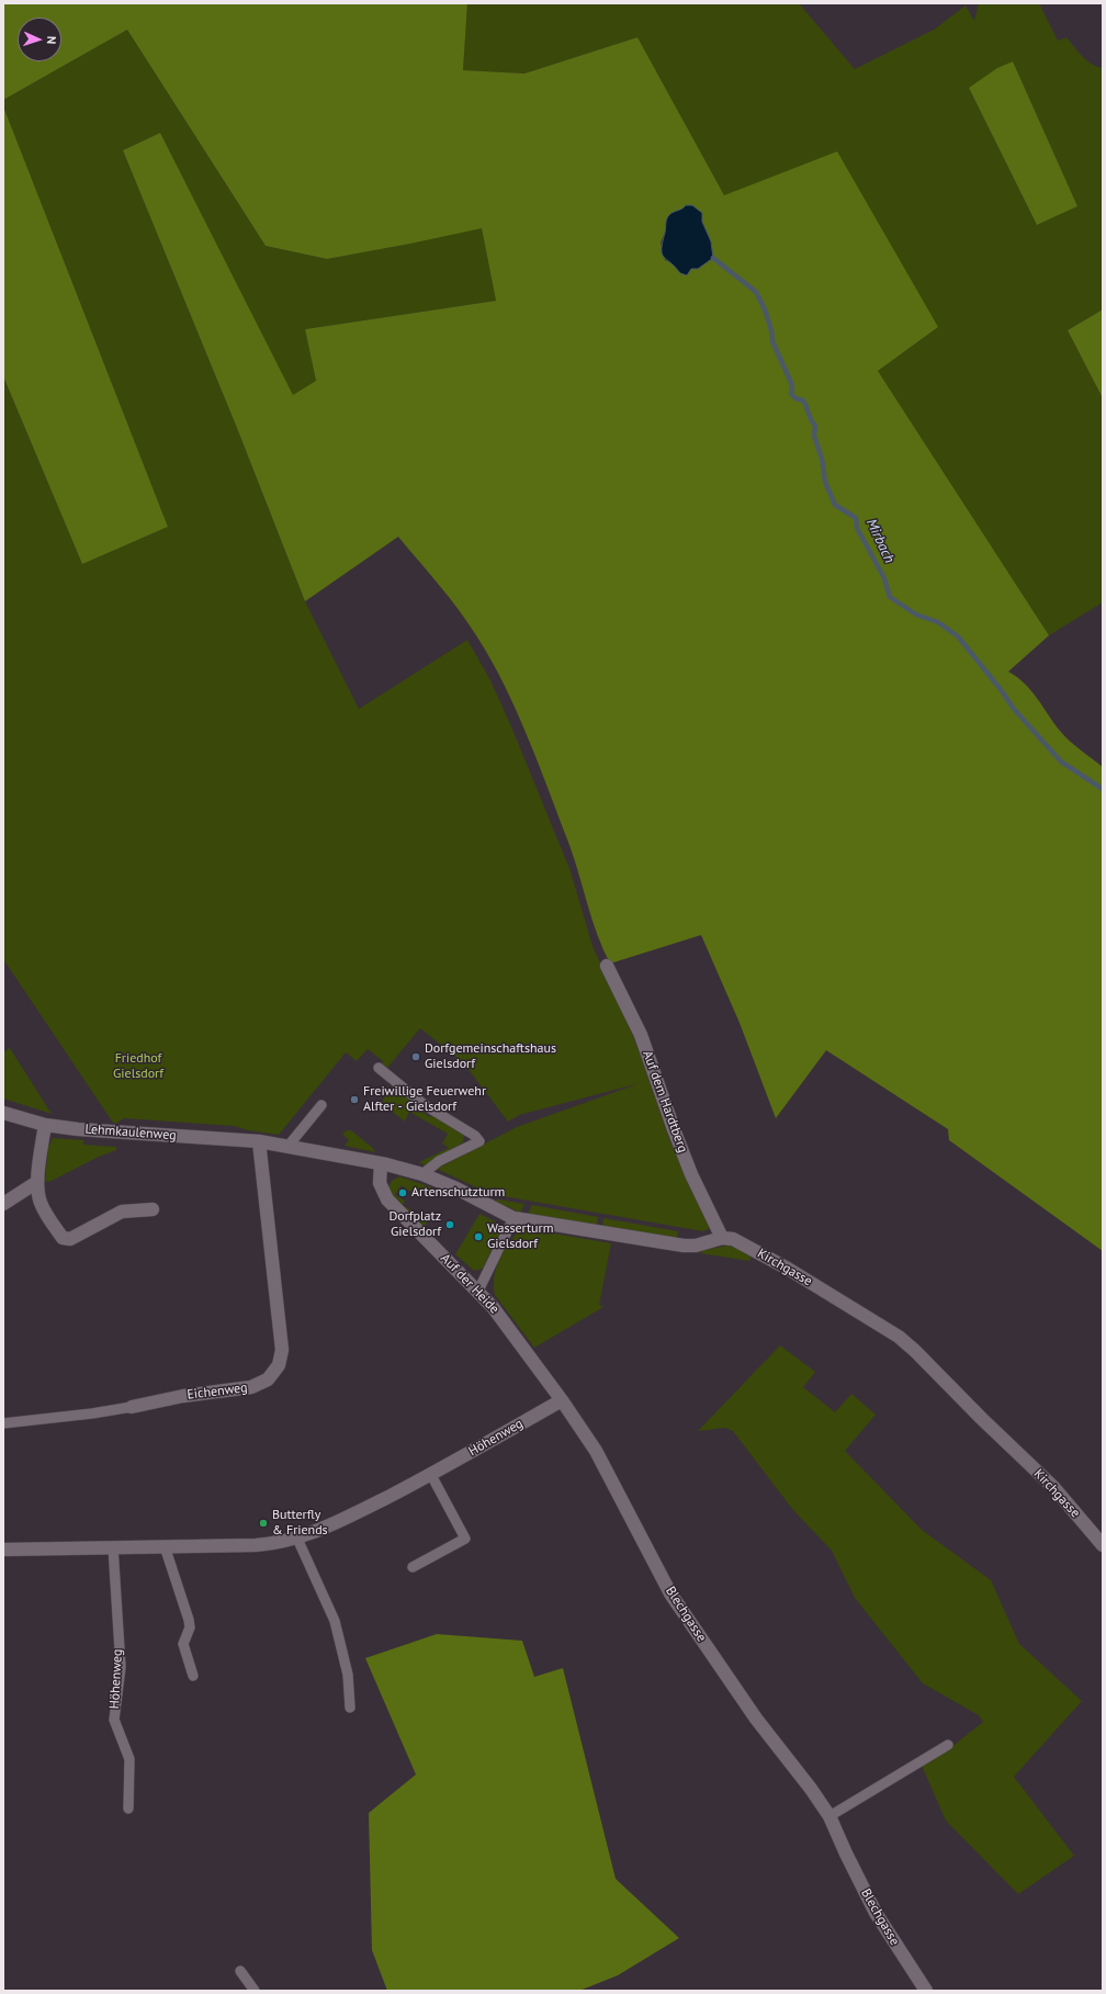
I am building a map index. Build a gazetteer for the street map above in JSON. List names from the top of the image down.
{
  "streets": {
    "street": [
      "Auf dem Hardtberg",
      "Lehmkaulenweg",
      "Kirchgasse",
      "Auf der Heide",
      "Eichenweg",
      "Höhenweg",
      "Blechgasse"
    ]
  },
  "crossings": [
    ["Auf dem Hardtberg", "Kirchgasse"],
    ["Lehmkaulenweg", "Eichenweg"],
    ["Auf der Heide", "Höhenweg"],
    ["Auf der Heide", "Blechgasse"],
    ["Höhenweg", "Blechgasse"]
  ],
  "water": ["Mirbach"],
  "parks": ["Friedhof Gielsdorf"],
  "places": [
    "Dorfgemeinschaftshaus Gielsdorf",
    "Freiwillige Feuerwehr Alfter - Gielsdorf",
    "Artenschutzturm",
    "Dorfplatz Gielsdorf",
    "Wasserturm Gielsdorf",
    "Butterfly & Friends"
  ],
  "north": "right"
}
